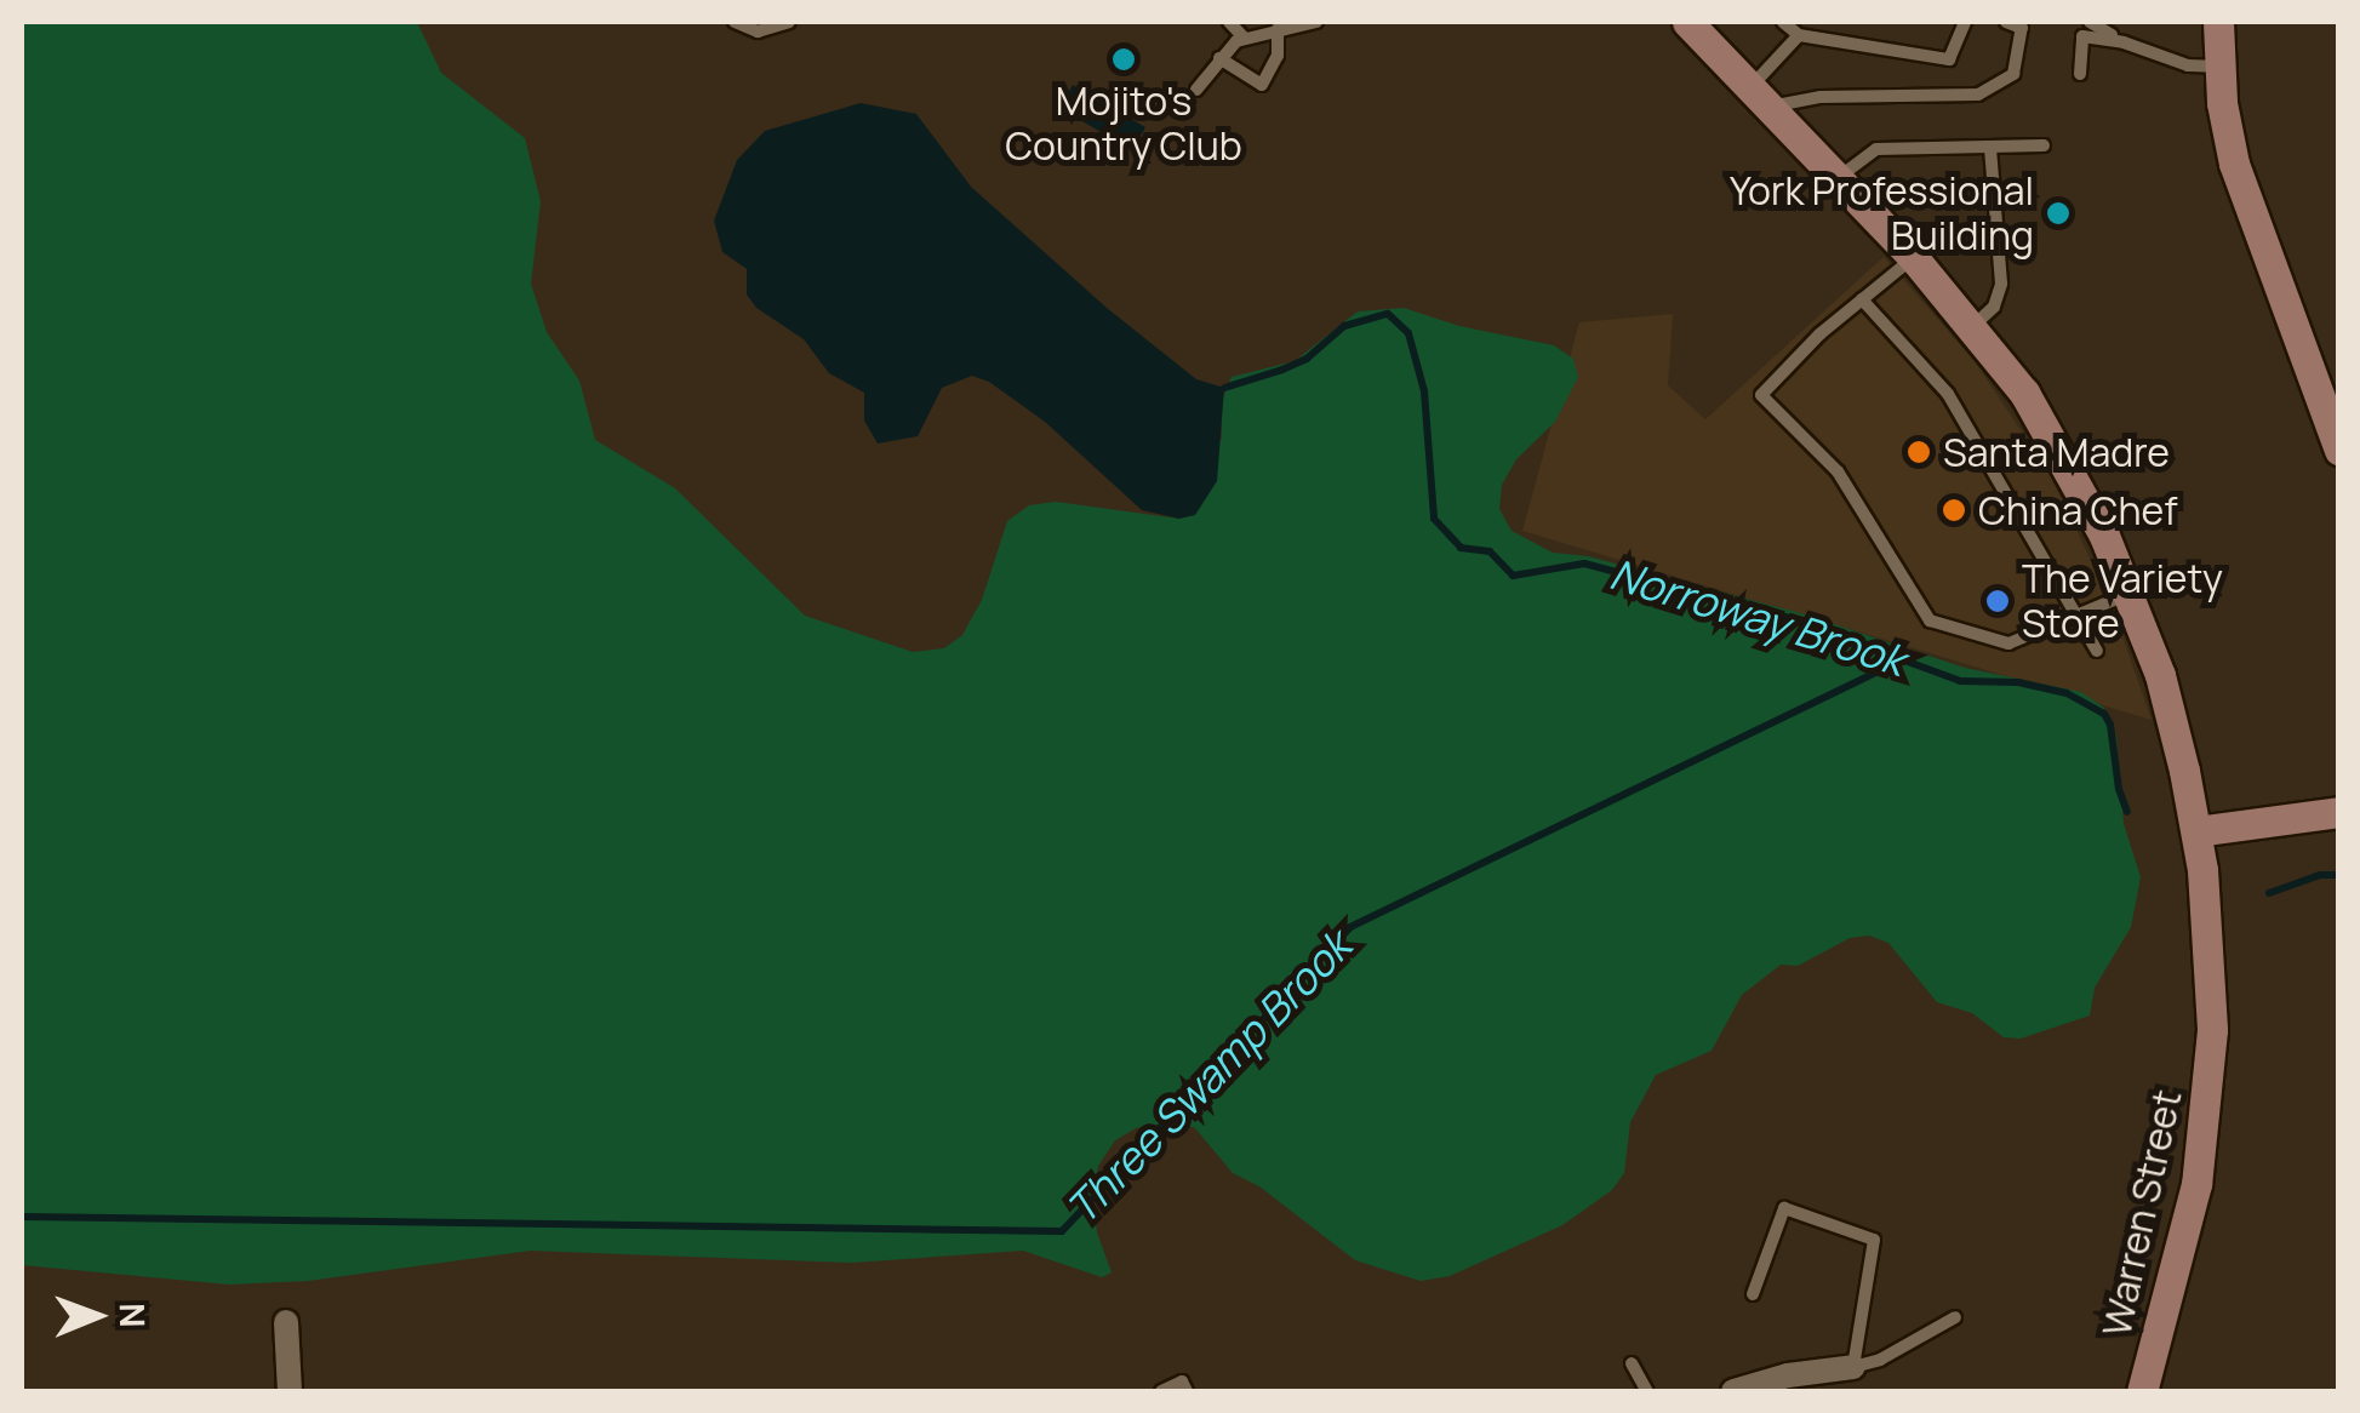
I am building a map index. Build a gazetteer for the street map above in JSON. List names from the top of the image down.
{
  "streets": {
    "main road": ["Warren Street"]
  },
  "water": ["Norroway Brook", "Three Swamp Brook"],
  "places": [
    "Mojito's Country Club",
    "York Professional Building",
    "Santa Madre",
    "China Chef",
    "The Variety Store"
  ],
  "north": "right"
}
